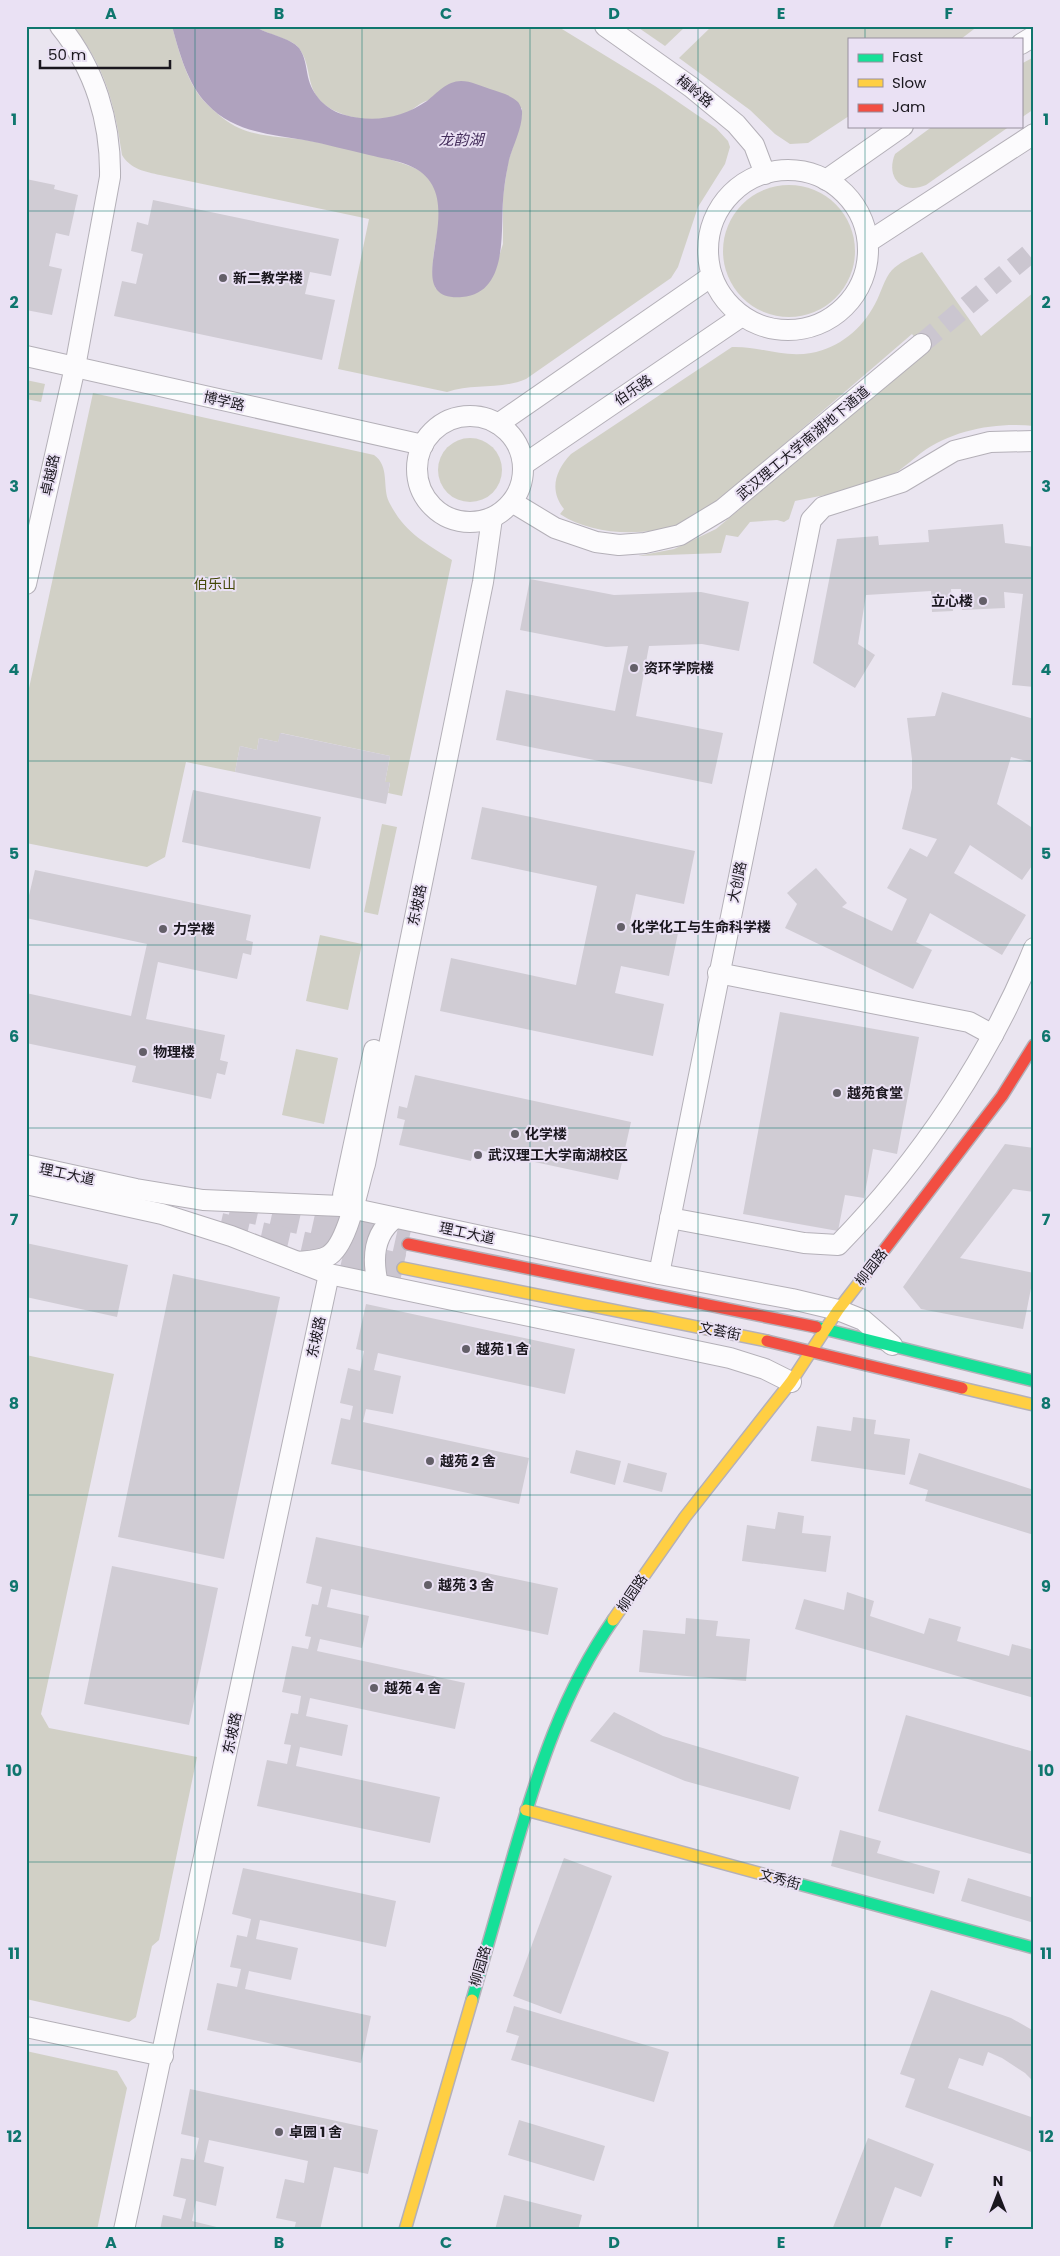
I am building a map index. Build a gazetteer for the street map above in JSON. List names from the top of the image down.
{
  "streets": {
    "street": [
      "梅岭路",
      "伯乐路",
      "博学路",
      "武汉理工大学南湖地下通道",
      "卓越路",
      "大创路",
      "东坡路",
      "理工大道",
      "柳园路",
      "文荟街",
      "文秀街"
    ]
  },
  "crossings": [
    ["梅岭路", "伯乐路"],
    ["伯乐路", "博学路"],
    ["伯乐路", "武汉理工大学南湖地下通道"],
    ["伯乐路", "东坡路"],
    ["博学路", "武汉理工大学南湖地下通道"],
    ["博学路", "卓越路"],
    ["博学路", "东坡路"],
    ["武汉理工大学南湖地下通道", "东坡路"],
    ["大创路", "理工大道"],
    ["东坡路", "理工大道"],
    ["理工大道", "柳园路"],
    ["理工大道", "文荟街"],
    ["柳园路", "文荟街"],
    ["柳园路", "文秀街"]
  ],
  "water": ["龙韵湖"],
  "parks": ["伯乐山"],
  "places": [
    "新二教学楼",
    "立心楼",
    "资环学院楼",
    "化学化工与生命科学楼",
    "力学楼",
    "物理楼",
    "越苑食堂",
    "化学楼",
    "武汉理工大学南湖校区",
    "越苑 1 舍",
    "越苑 2 舍",
    "越苑 3 舍",
    "越苑 4 舍",
    "卓园 1 舍"
  ],
  "legend": ["Fast", "Slow", "Jam"],
  "scale_bar": "50 m",
  "north": "top",
  "grid": {
    "columns": [
      "A",
      "B",
      "C",
      "D",
      "E",
      "F"
    ],
    "rows": [
      "1",
      "2",
      "3",
      "4",
      "5",
      "6",
      "7",
      "8",
      "9",
      "10",
      "11",
      "12"
    ]
  }
}
